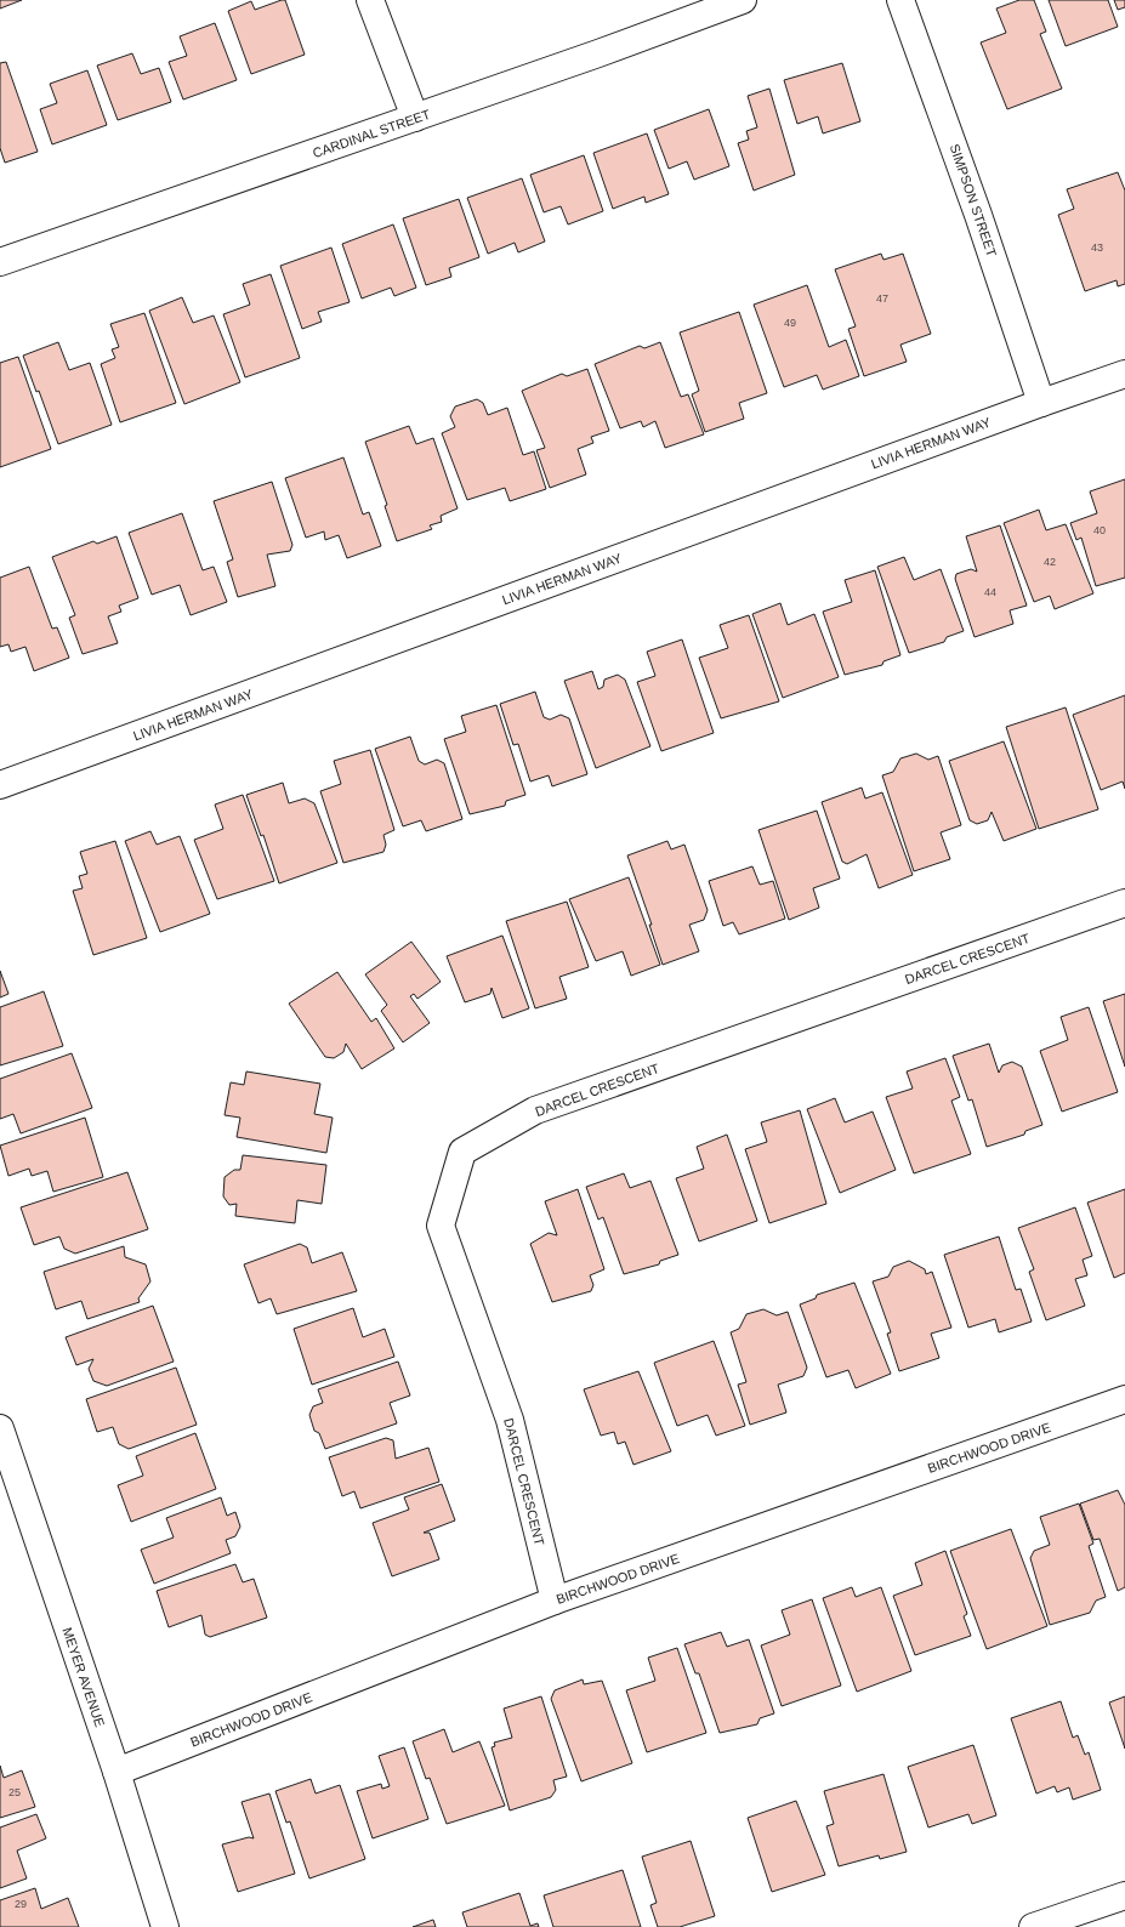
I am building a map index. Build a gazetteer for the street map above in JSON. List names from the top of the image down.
{
  "streets": {
    "street": [
      "CARDINAL STREET",
      "SIMPSON STREET",
      "LIVIA HERMAN WAY",
      "DARCEL CRESCENT",
      "BIRCHWOOD DRIVE",
      "MEYER AVENUE"
    ]
  },
  "crossings": [
    ["SIMPSON STREET", "LIVIA HERMAN WAY"],
    ["DARCEL CRESCENT", "BIRCHWOOD DRIVE"],
    ["BIRCHWOOD DRIVE", "MEYER AVENUE"]
  ],
  "house_numbers": [
    "43",
    "47",
    "49",
    "40",
    "42",
    "44",
    "25",
    "29"
  ]
}
